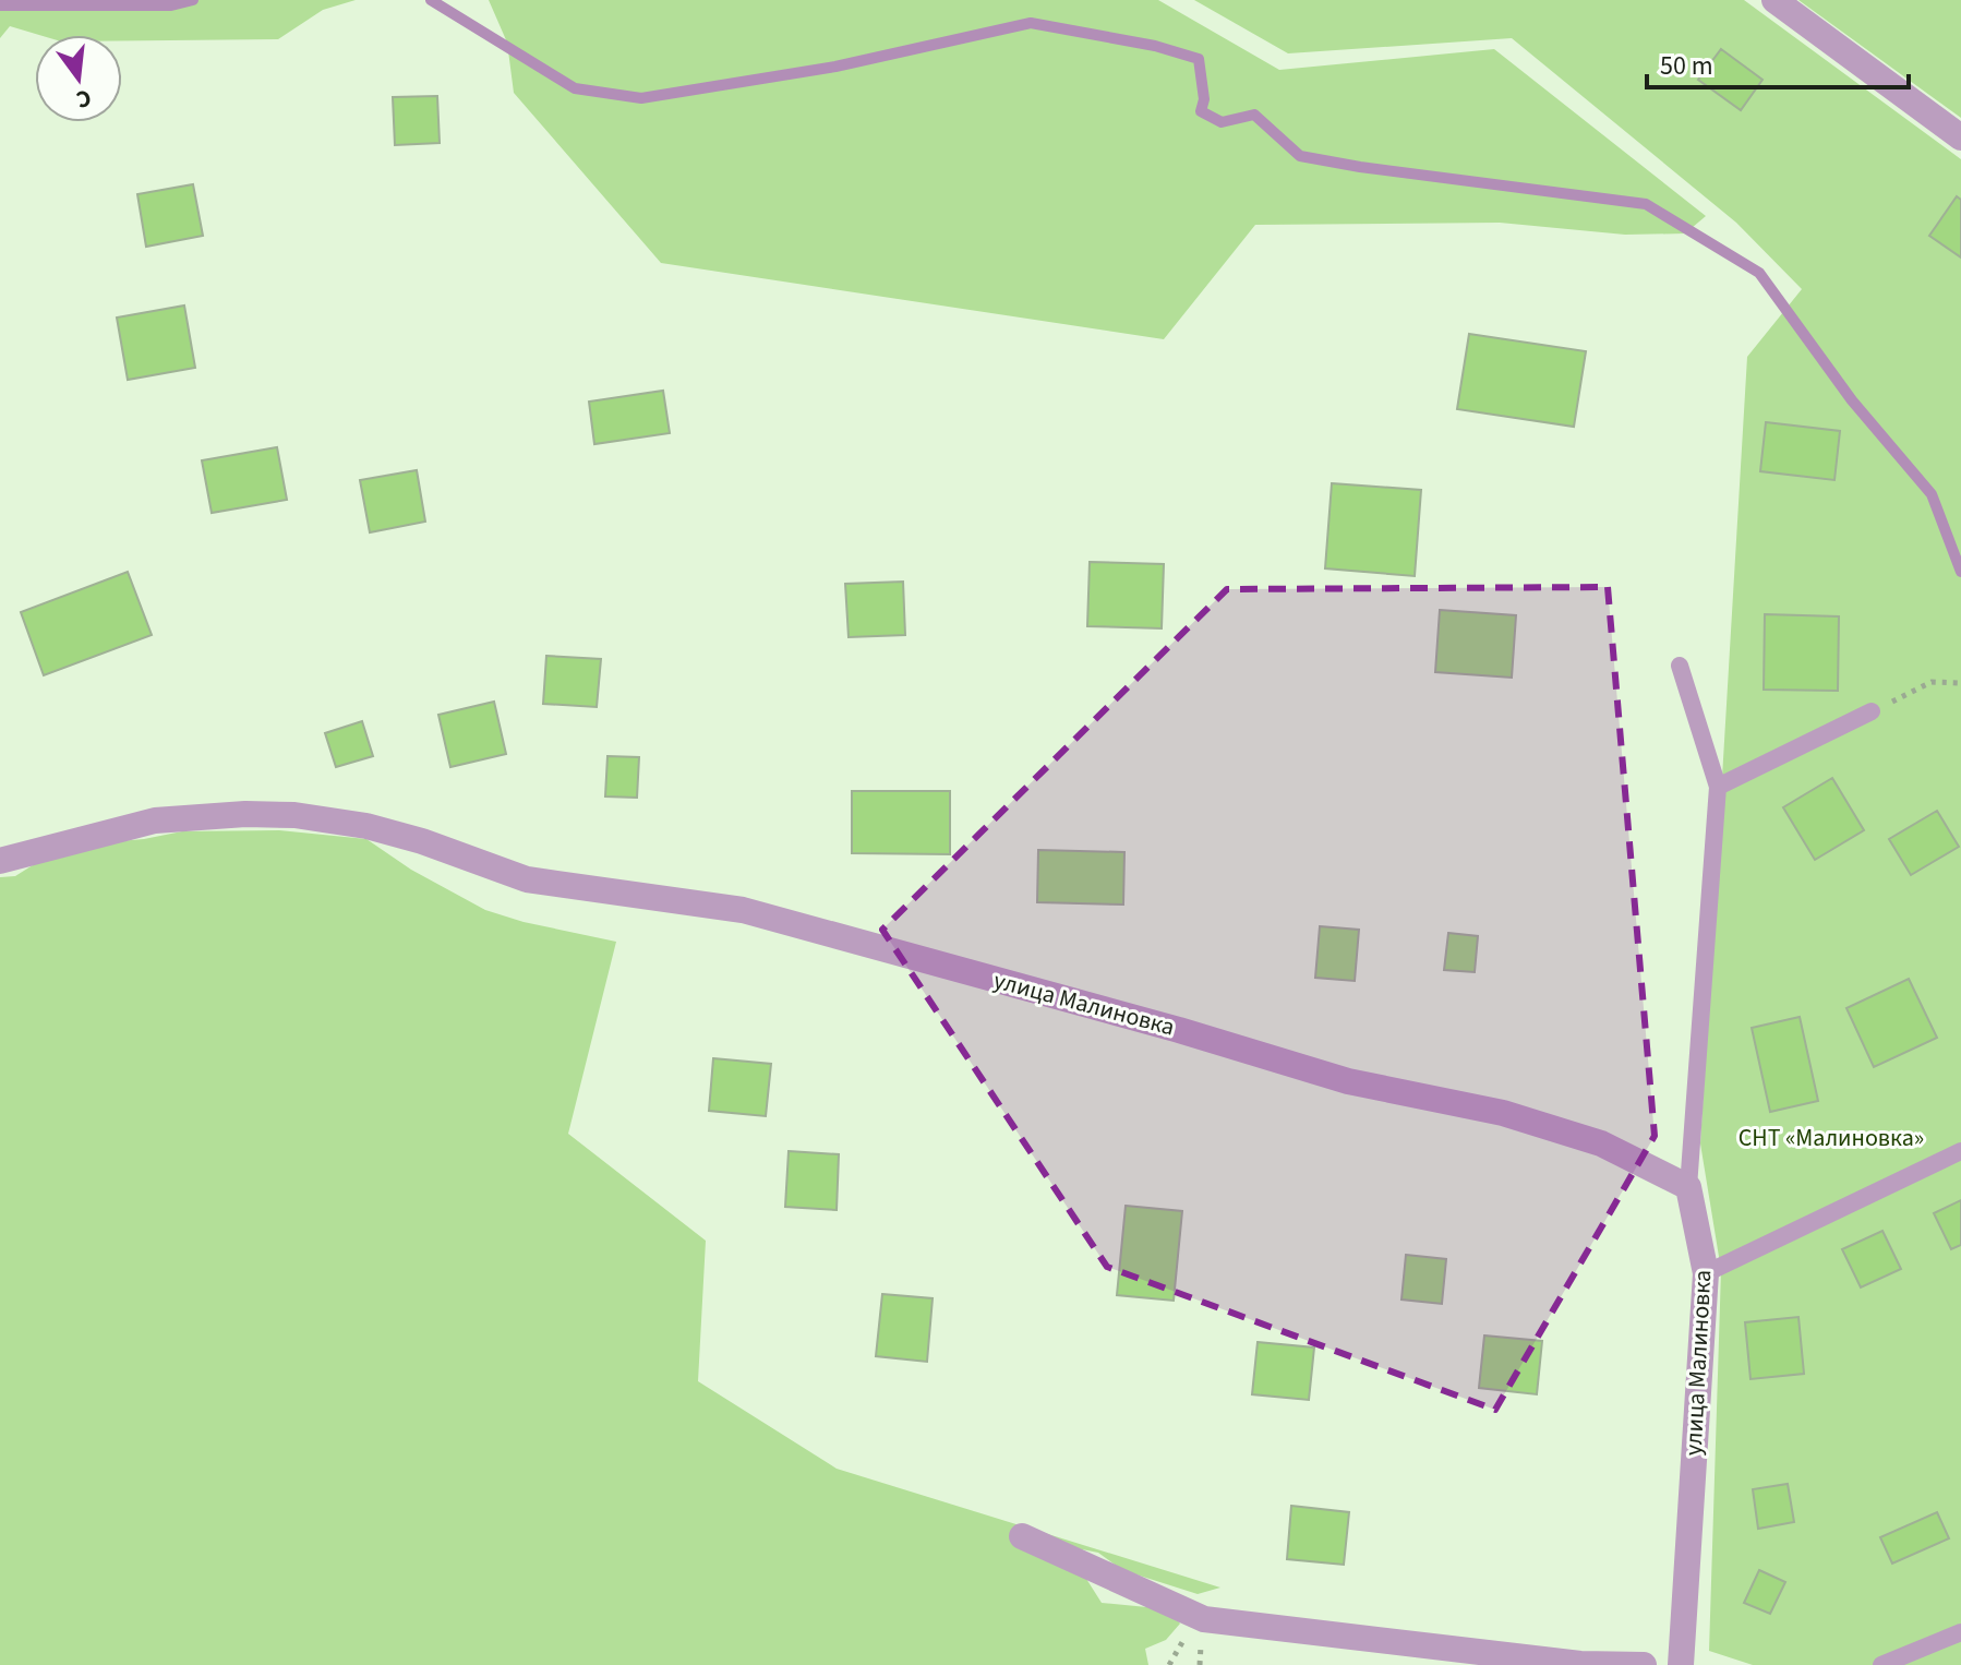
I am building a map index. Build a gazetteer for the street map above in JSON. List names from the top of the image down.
{
  "streets": {
    "street": ["улица Малиновка"]
  },
  "parks": ["СНТ «Малиновка»"],
  "scale_bar": "50 m",
  "north": "bottom"
}
